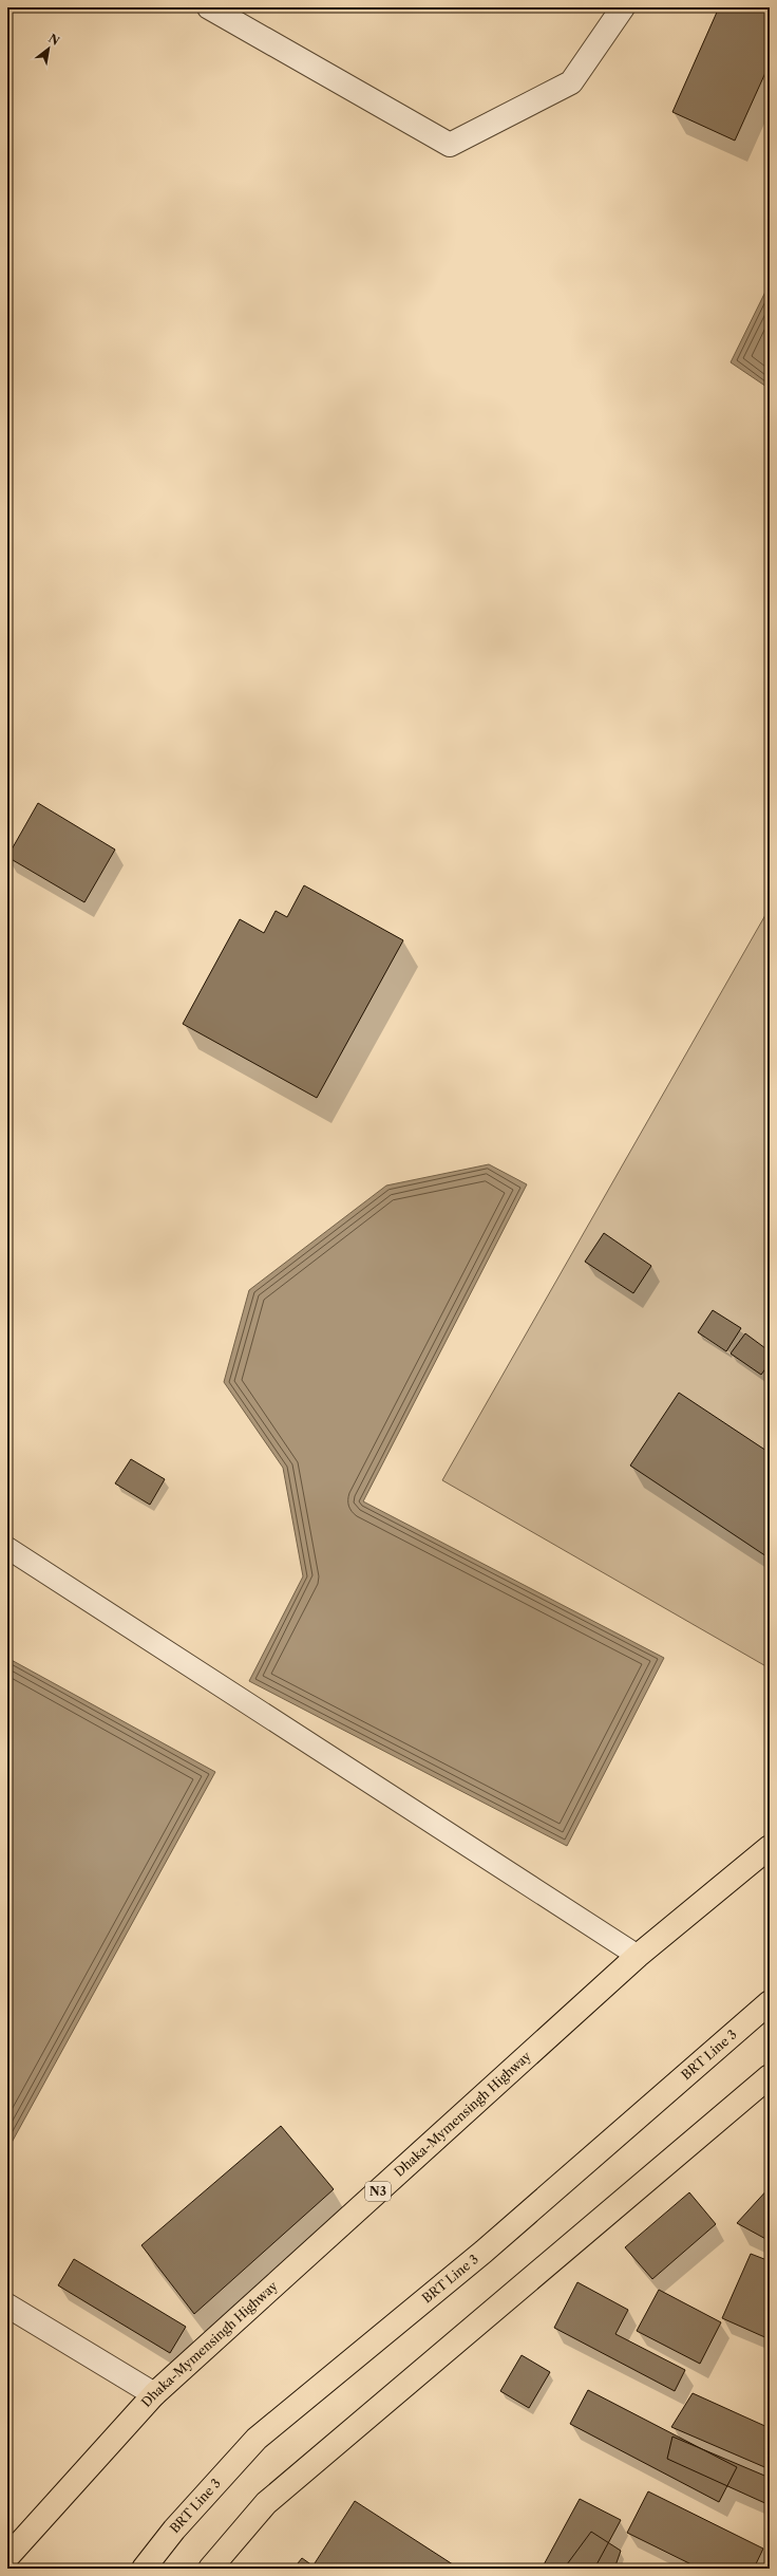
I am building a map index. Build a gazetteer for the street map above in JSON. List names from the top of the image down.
{
  "streets": {
    "highway": ["BRT Line 3", "Dhaka-Mymensingh Highway", "N3"]
  },
  "north": "top right"
}
